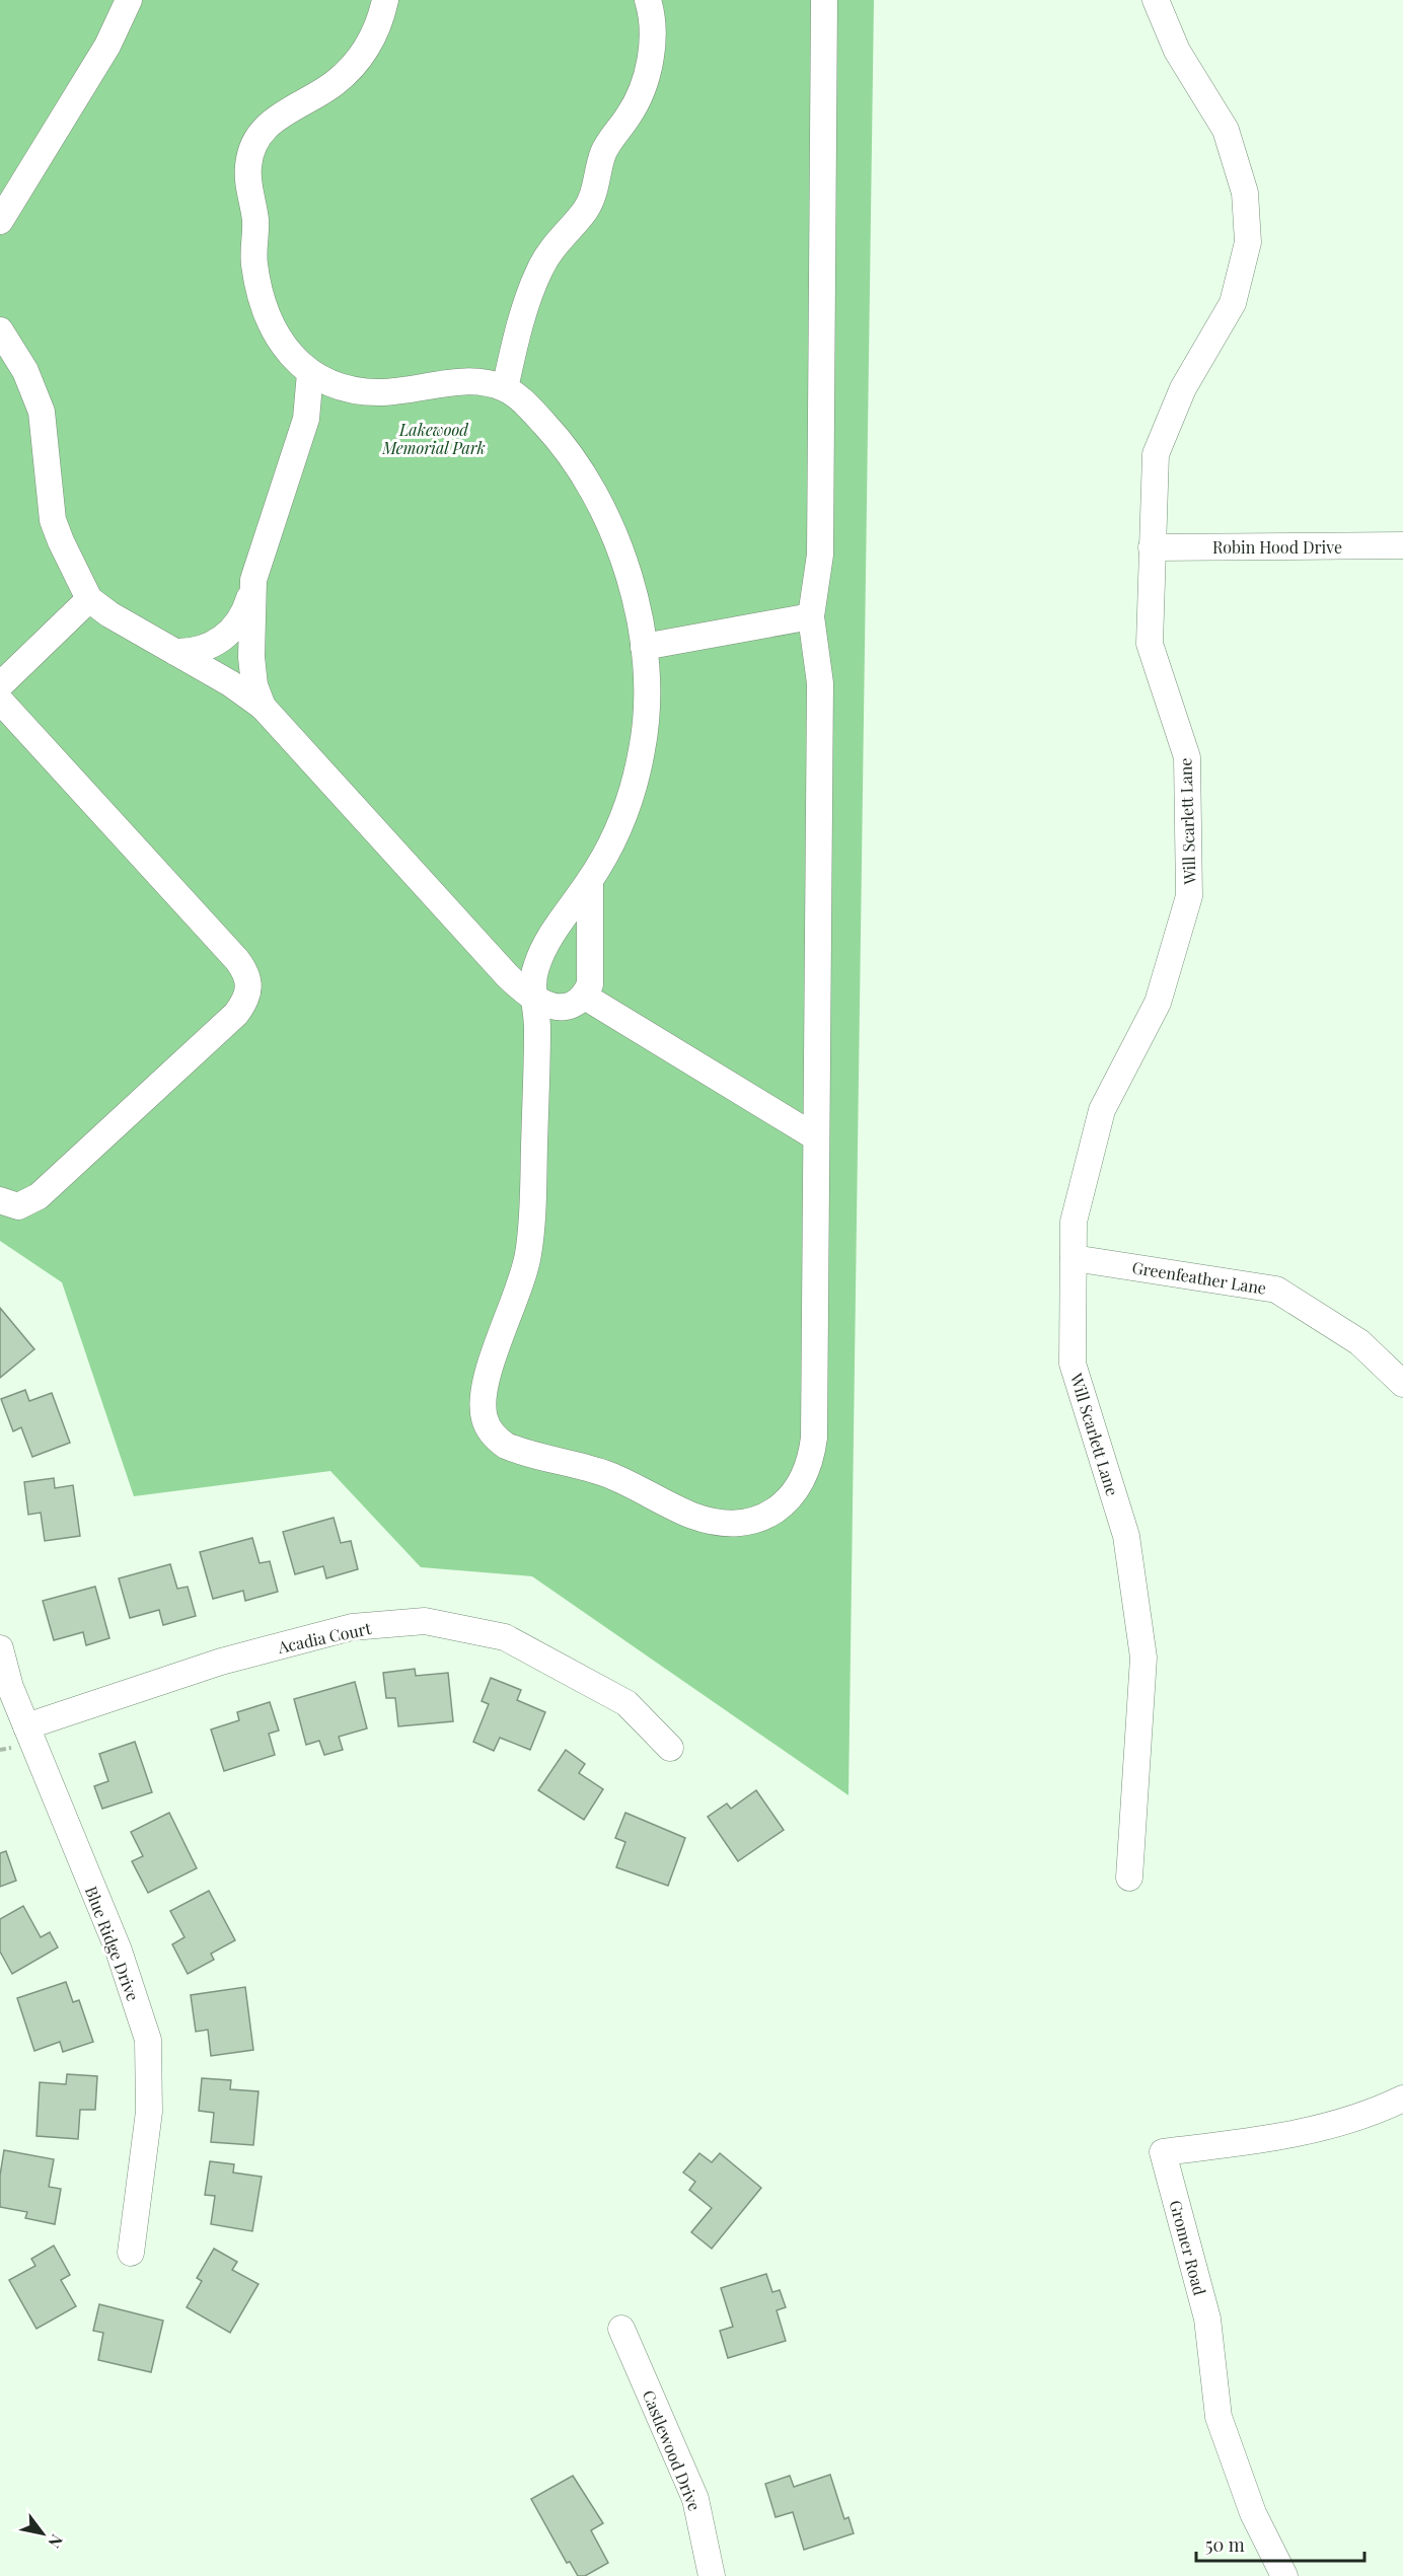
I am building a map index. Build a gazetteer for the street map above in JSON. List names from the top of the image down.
{
  "streets": {
    "street": [
      "Robin Hood Drive",
      "Will Scarlett Lane",
      "Greenfeather Lane",
      "Acadia Court",
      "Blue Ridge Drive",
      "Gromer Road",
      "Castlewood Drive"
    ]
  },
  "crossings": [
    ["Robin Hood Drive", "Will Scarlett Lane"],
    ["Will Scarlett Lane", "Greenfeather Lane"],
    ["Acadia Court", "Blue Ridge Drive"]
  ],
  "parks": ["Lakewood Memorial Park"],
  "scale_bar": "50 m",
  "north": "bottom right"
}
